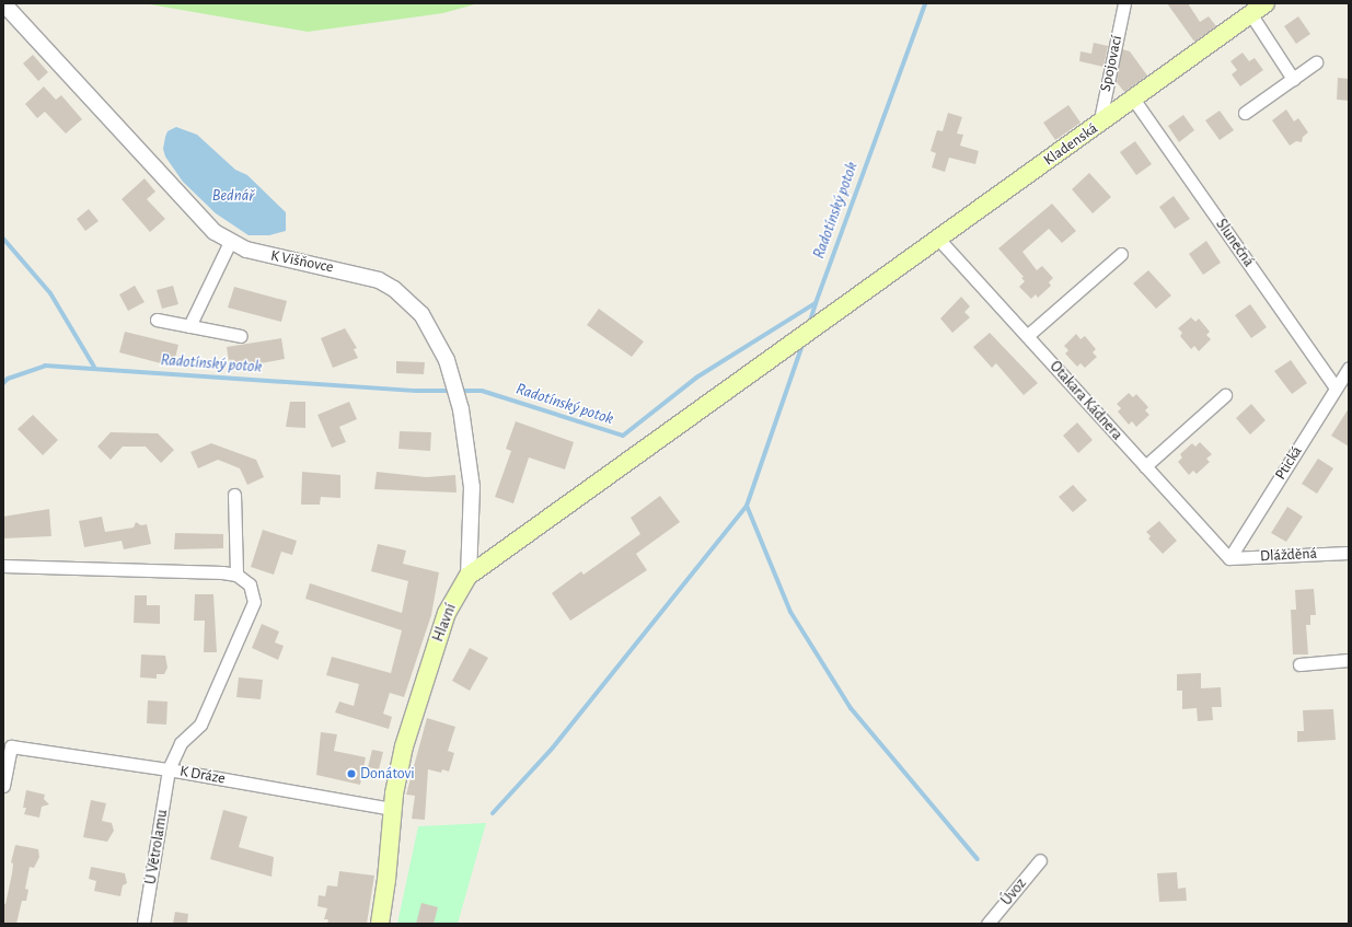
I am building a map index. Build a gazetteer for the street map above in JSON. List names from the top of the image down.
{
  "streets": {
    "main road": ["Kladenská", "Hlavní"],
    "street": [
      "Spojovací",
      "Slunečná",
      "K Višňovce",
      "Otakara Kádnera",
      "Ptická",
      "Dlážděná",
      "K Dráze",
      "U Větrolamu",
      "Úvoz"
    ]
  },
  "crossings": [
    ["Spojovací", "Kladenská"],
    ["Kladenská", "Slunečná"],
    ["Kladenská", "Otakara Kádnera"],
    ["Kladenská", "Hlavní"],
    ["Slunečná", "Ptická"],
    ["K Višňovce", "Hlavní"],
    ["Otakara Kádnera", "Ptická"],
    ["Otakara Kádnera", "Dlážděná"],
    ["Ptická", "Dlážděná"],
    ["Hlavní", "K Dráze"],
    ["K Dráze", "U Větrolamu"]
  ],
  "water": ["Bednář", "Radotínský potok"],
  "places": ["Donátovi"]
}
